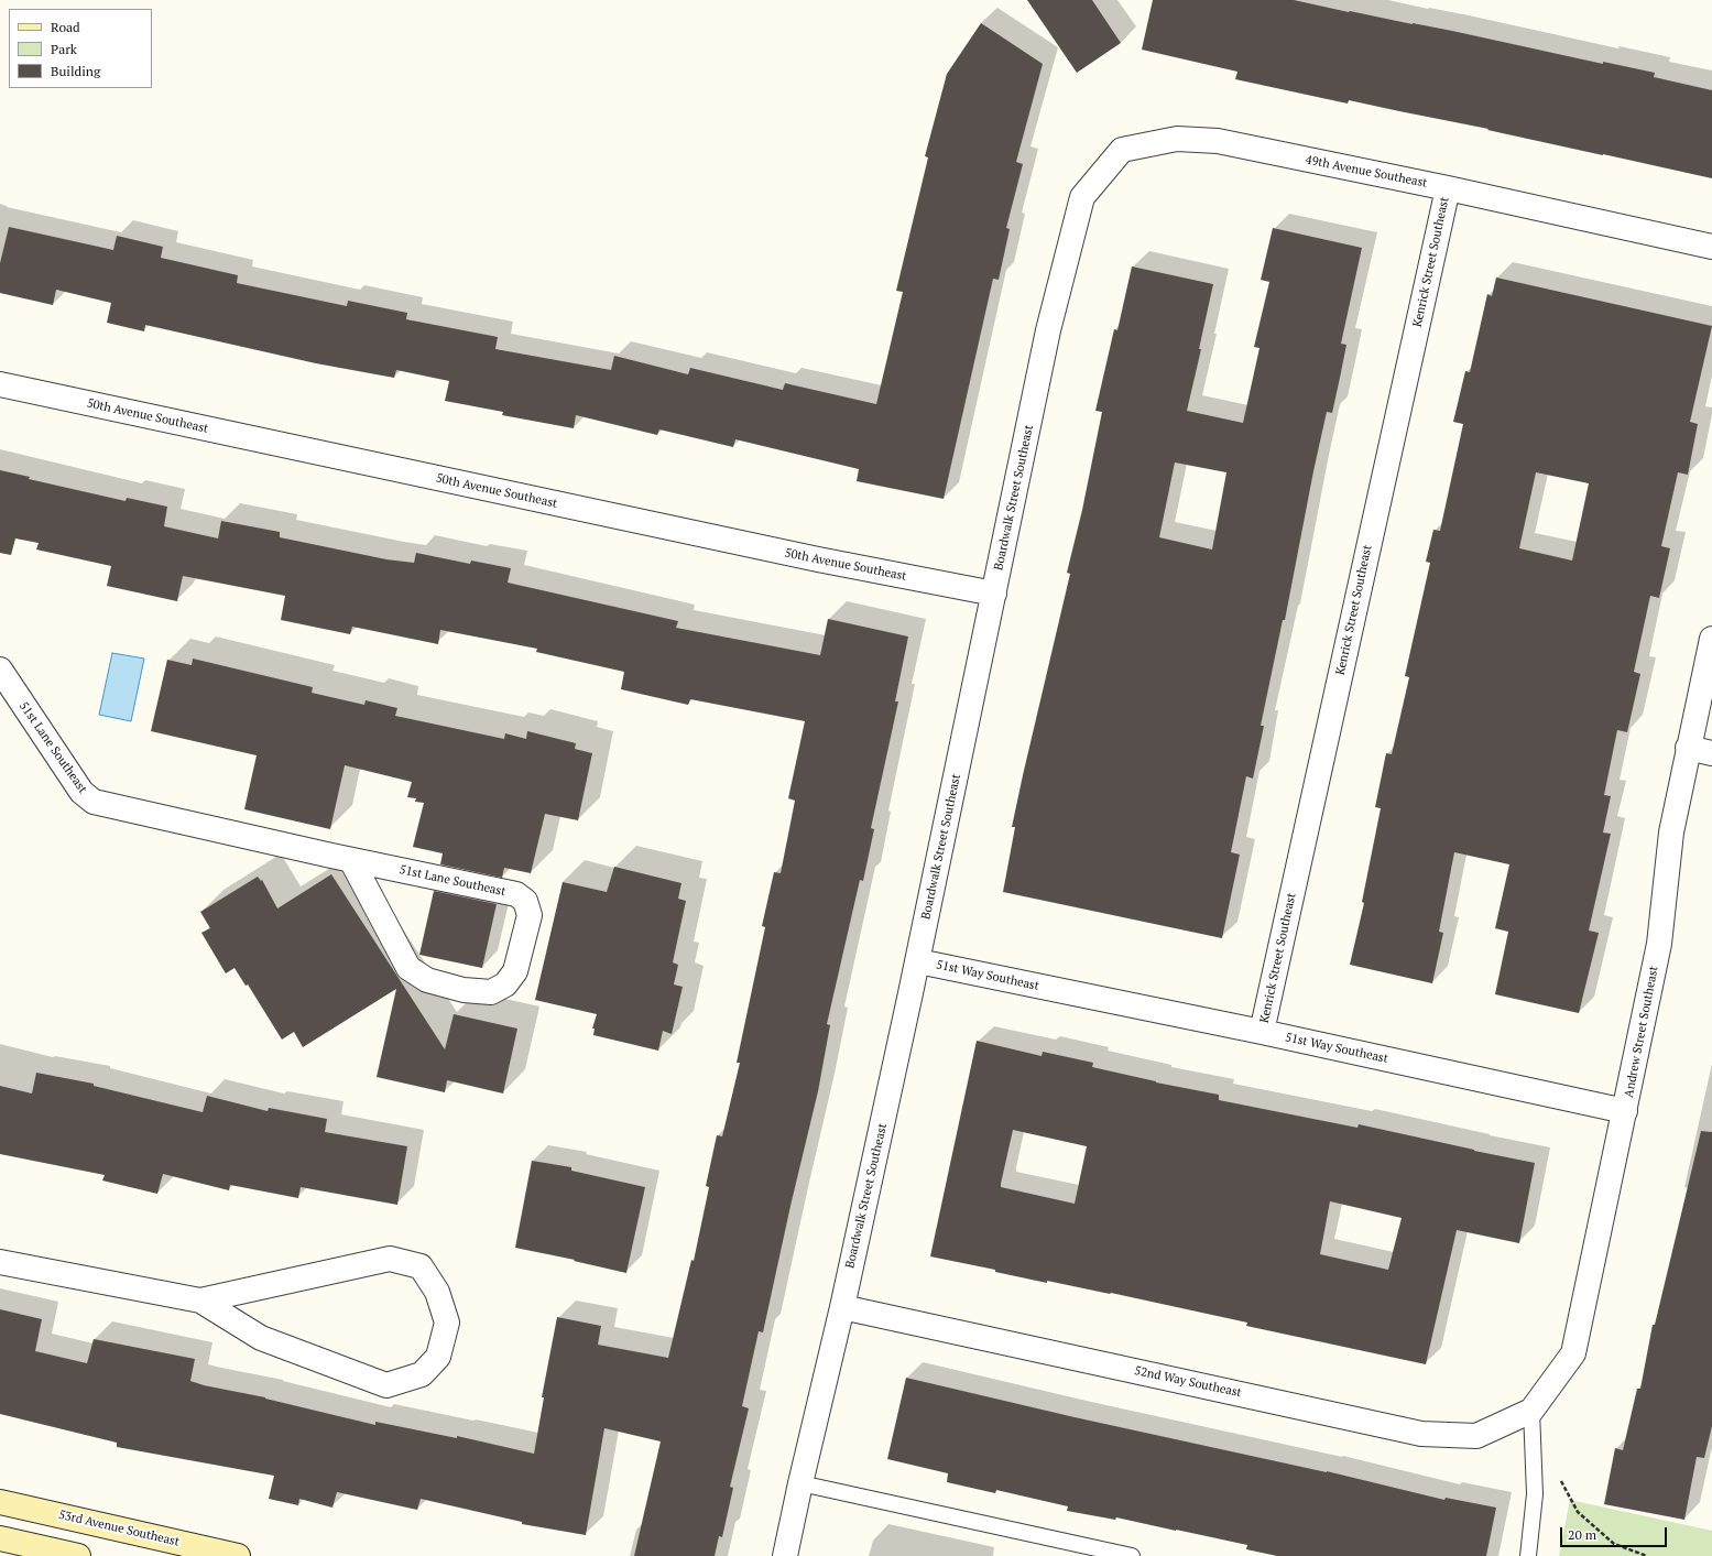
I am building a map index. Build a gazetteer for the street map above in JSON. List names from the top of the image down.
{
  "streets": {
    "street": [
      "49th Avenue Southeast",
      "Kenrick Street Southeast",
      "50th Avenue Southeast",
      "Boardwalk Street Southeast",
      "51st Lane Southeast",
      "51st Way Southeast",
      "Andrew Street Southeast",
      "52nd Way Southeast",
      "53rd Avenue Southeast"
    ]
  },
  "crossings": [
    ["49th Avenue Southeast", "Kenrick Street Southeast"],
    ["49th Avenue Southeast", "Boardwalk Street Southeast"],
    ["Kenrick Street Southeast", "51st Way Southeast"],
    ["50th Avenue Southeast", "Boardwalk Street Southeast"],
    ["Boardwalk Street Southeast", "51st Way Southeast"],
    ["Boardwalk Street Southeast", "52nd Way Southeast"],
    ["51st Way Southeast", "Andrew Street Southeast"],
    ["Andrew Street Southeast", "52nd Way Southeast"]
  ],
  "legend": ["Road", "Park", "Building"],
  "scale_bar": "20 m"
}
